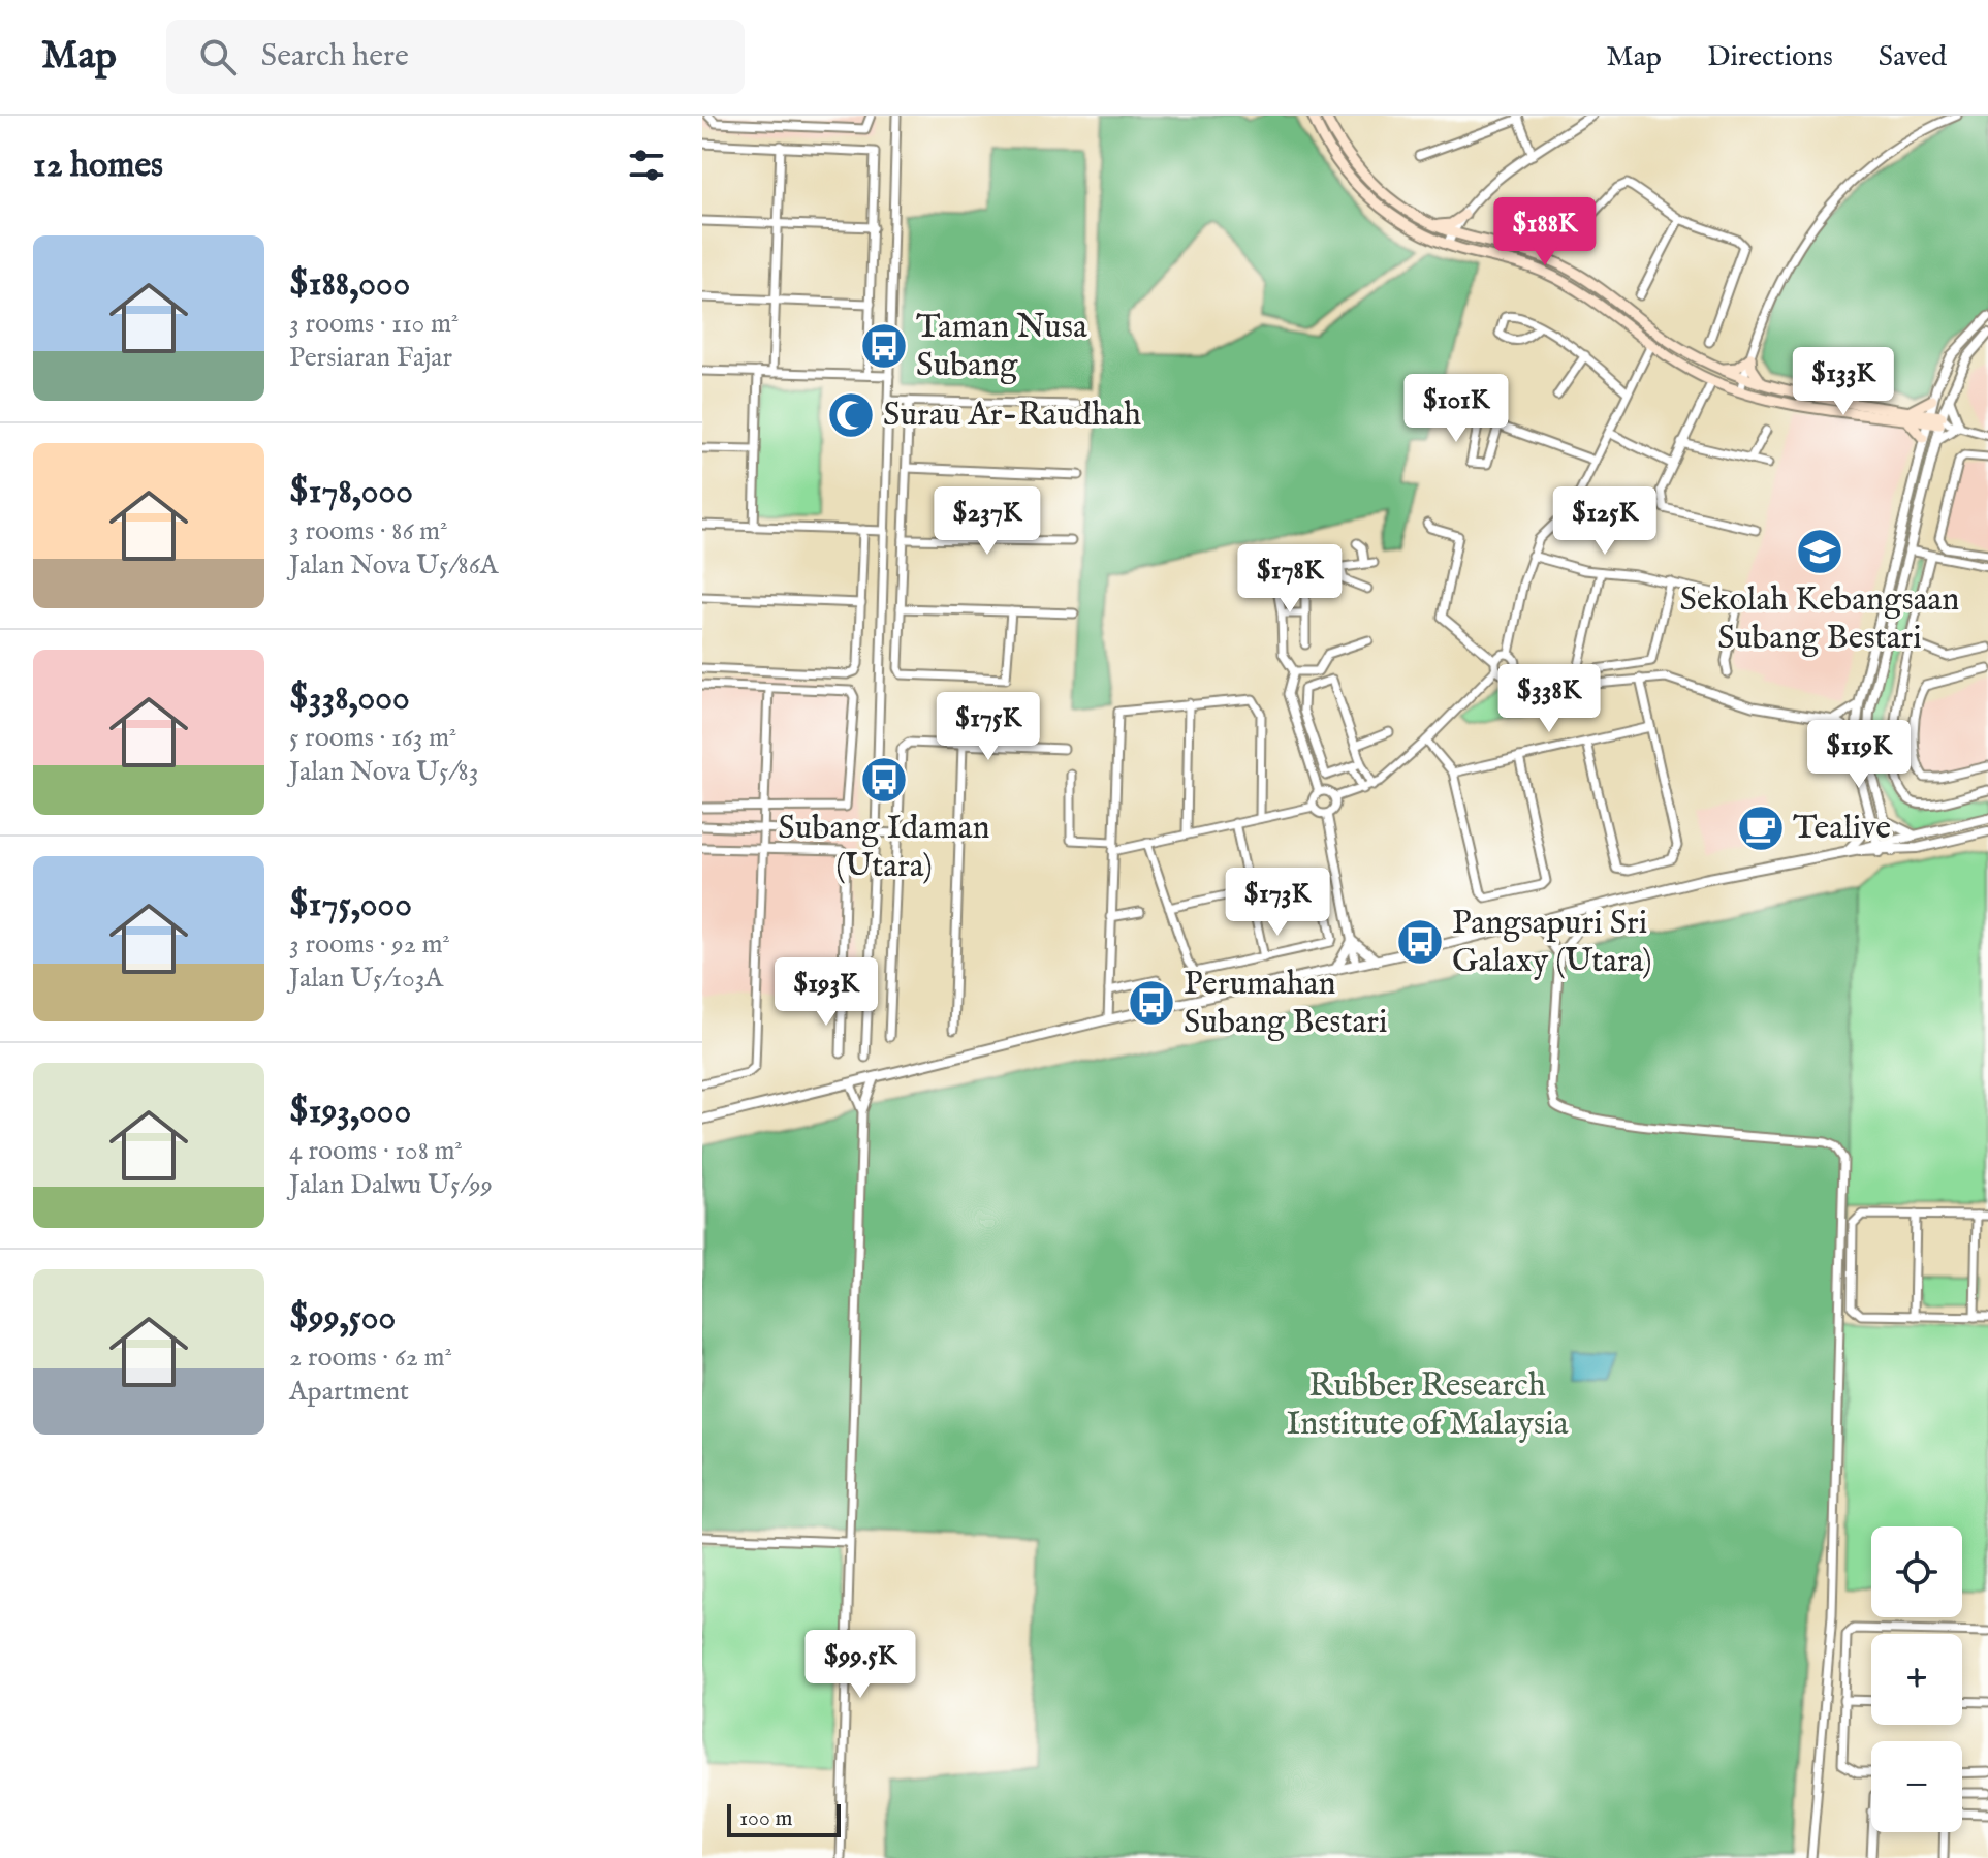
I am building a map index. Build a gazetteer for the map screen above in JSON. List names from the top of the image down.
{
  "parks": ["Rubber Research Institute of Malaysia"],
  "places": {
    "bus stop": [
      "Taman Nusa Subang",
      "Subang Idaman (Utara)",
      "Pangsapuri Sri Galaxy (Utara)",
      "Perumahan Subang Bestari"
    ],
    "mosque": ["Surau Ar-Raudhah"],
    "school or university": ["Sekolah Kebangsaan Subang Bestari"],
    "cafe": ["Tealive"]
  },
  "scale_bar": "100 m",
  "page": {
    "header": "Map",
    "search": "Search here",
    "nav": ["Map", "Directions", "Saved"],
    "heading": "12 homes",
    "price": [
      "$188K",
      "$133K",
      "$101K",
      "$237K",
      "$125K",
      "$178K",
      "$338K",
      "$175K",
      "$119K",
      "$173K",
      "$193K",
      "$99.5K"
    ],
    "list": [
      {
        "name": "$188,000",
        "note": "3 rooms · 110 m² · Persiaran Fajar"
      },
      {
        "name": "$178,000",
        "note": "3 rooms · 86 m² · Jalan Nova U5/86A"
      },
      {
        "name": "$338,000",
        "note": "5 rooms · 163 m² · Jalan Nova U5/83"
      },
      {
        "name": "$175,000",
        "note": "3 rooms · 92 m² · Jalan U5/103A"
      },
      {
        "name": "$193,000",
        "note": "4 rooms · 108 m² · Jalan Dalwu U5/99"
      },
      {
        "name": "$99,500",
        "note": "2 rooms · 62 m² · Apartment"
      }
    ],
    "map_buttons": ["+", "−"],
    "scale": "100 m"
  }
}
